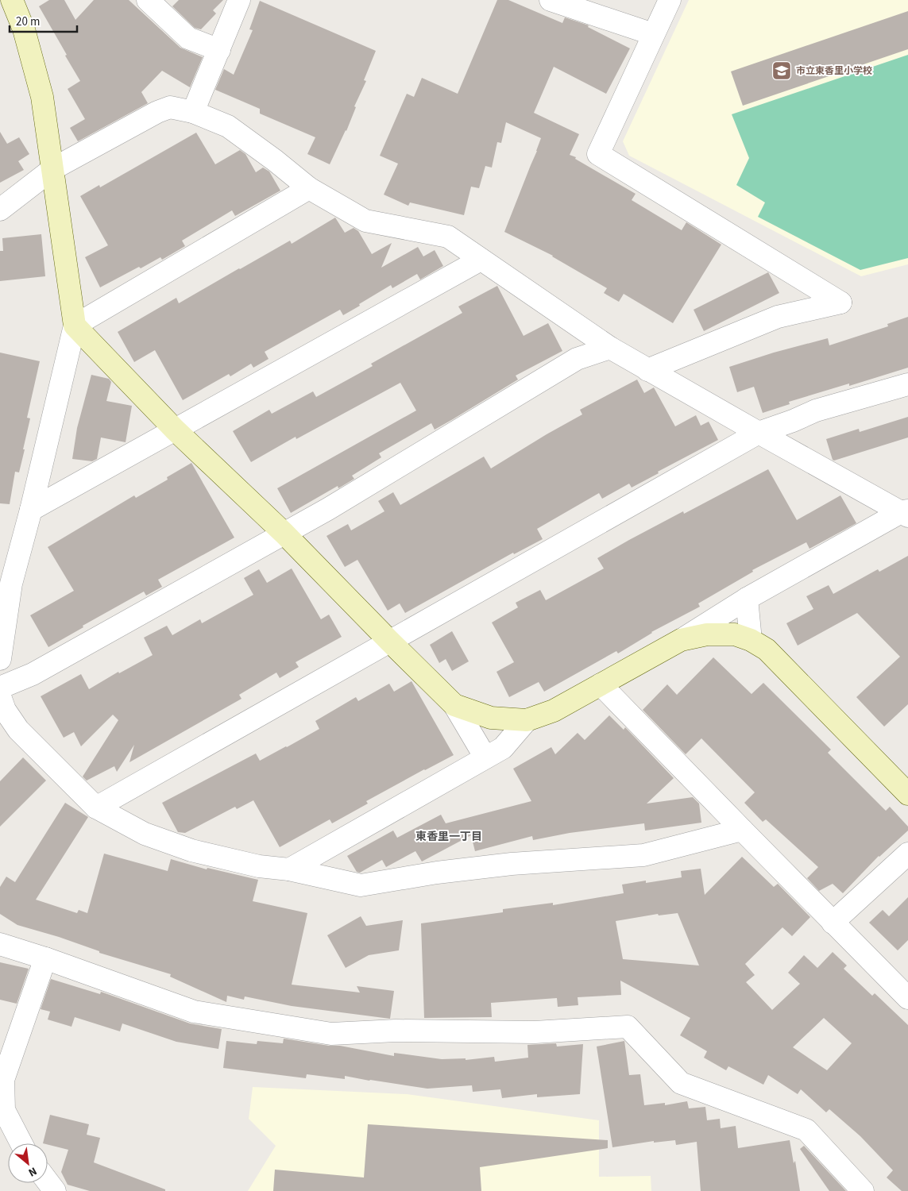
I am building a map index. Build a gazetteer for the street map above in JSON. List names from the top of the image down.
{
  "districts": ["東香里一丁目"],
  "places": {
    "school or university": ["市立東香里小学校"]
  },
  "scale_bar": "20 m",
  "north": "bottom right"
}
